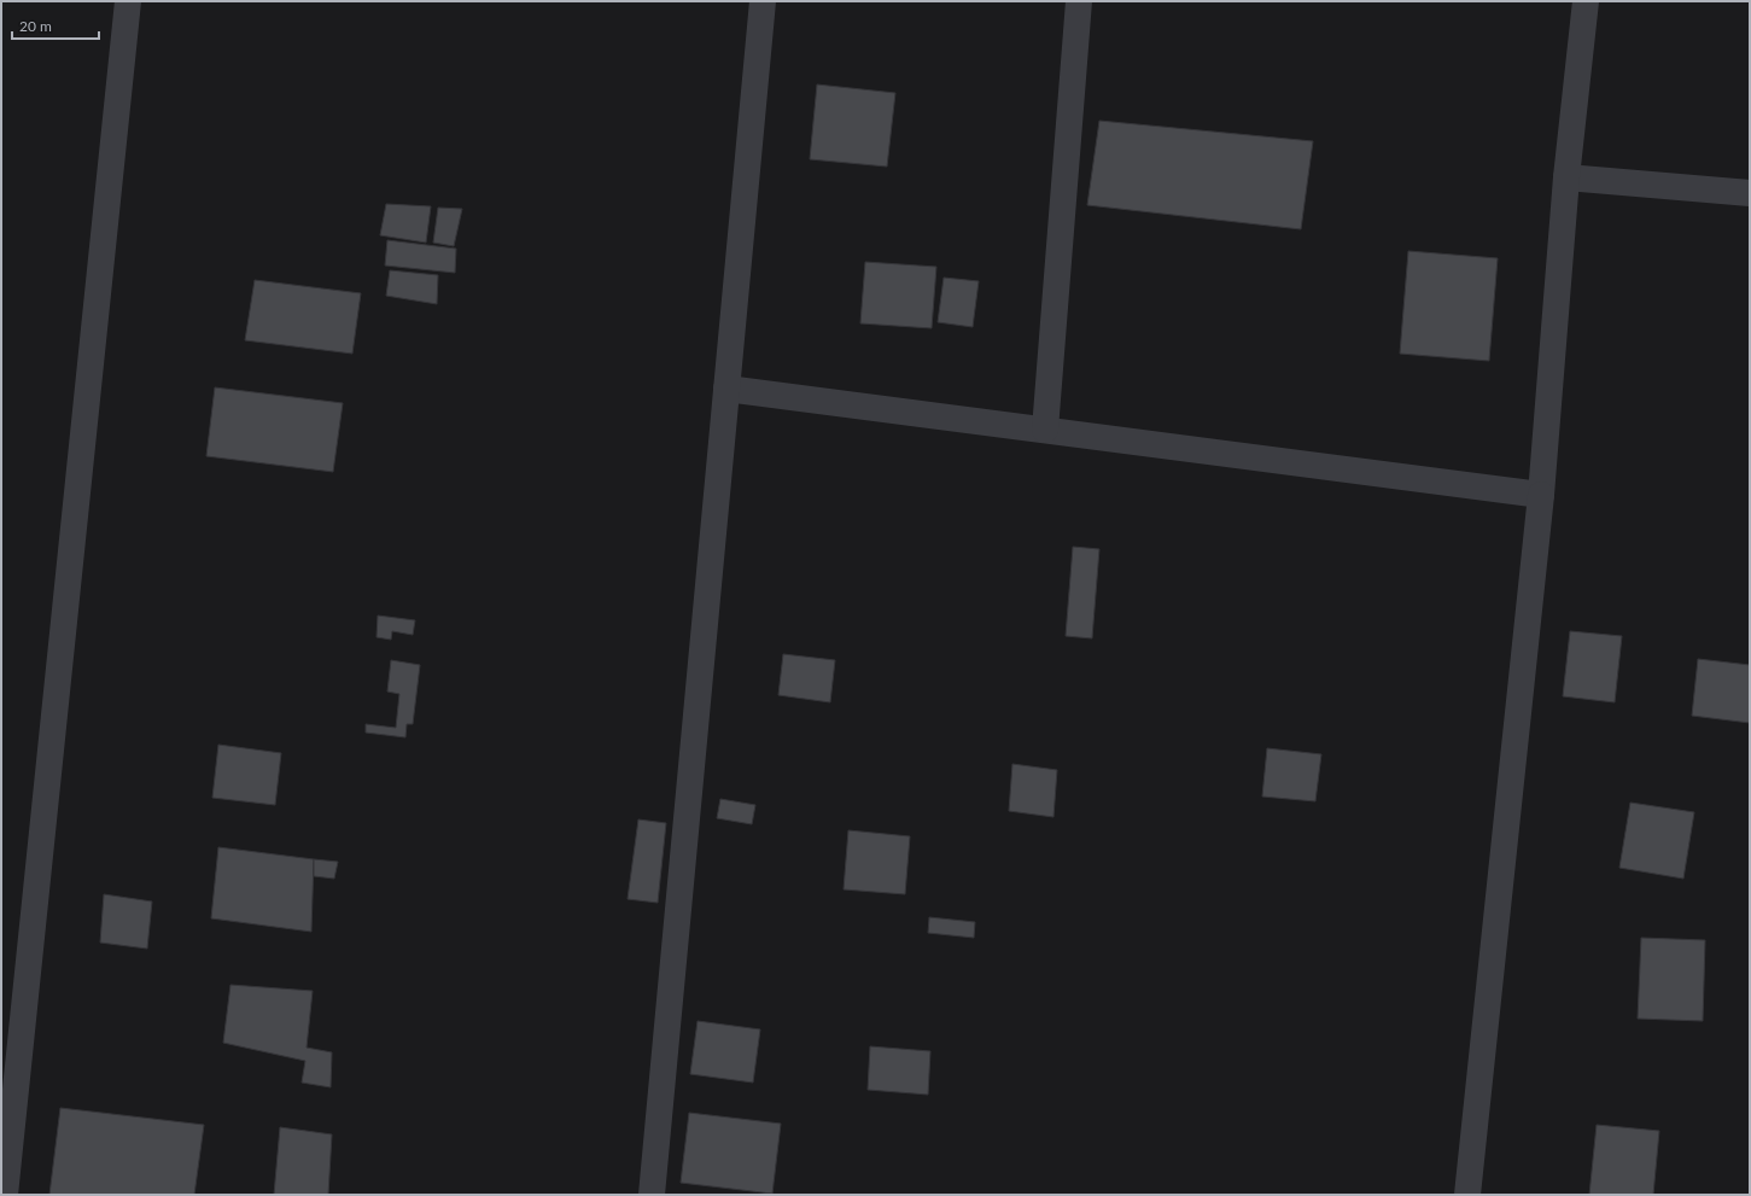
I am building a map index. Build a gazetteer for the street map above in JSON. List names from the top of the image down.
{
  "scale_bar": "20 m"
}
